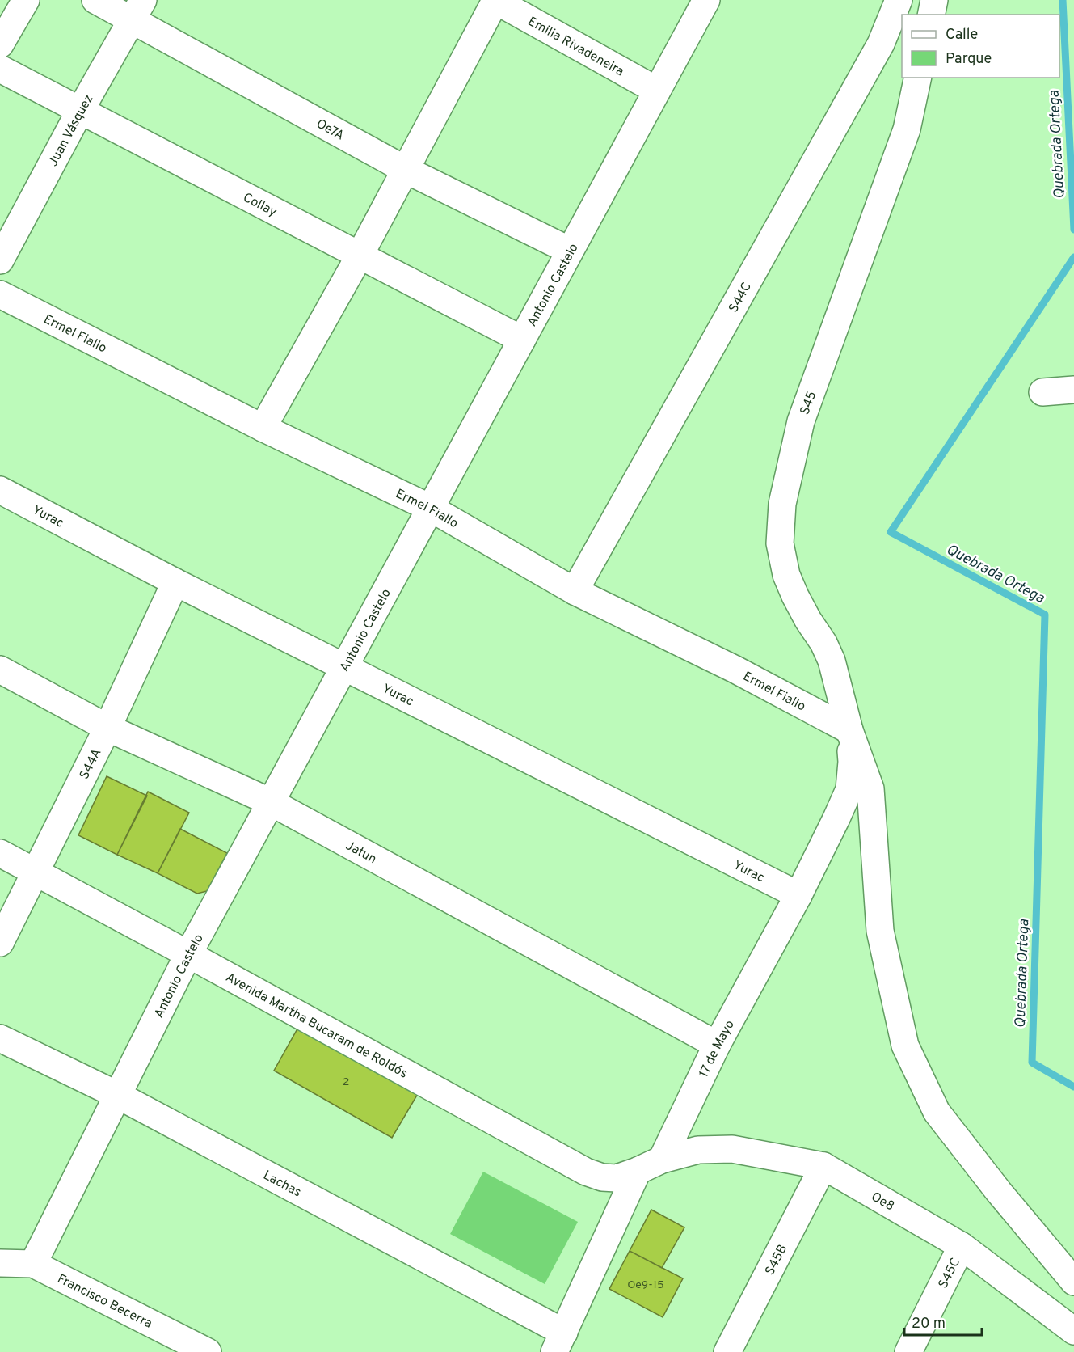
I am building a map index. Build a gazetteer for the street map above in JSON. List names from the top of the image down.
{
  "streets": {
    "street": [
      "Emilia Rivadeneira",
      "Oe7A",
      "Juan Vásquez",
      "Collay",
      "Antonio Castelo",
      "S44C",
      "Ermel Fiallo",
      "S45",
      "Yurac",
      "S44A",
      "Jatun",
      "Avenida Martha Bucaram de Roldós",
      "17 de Mayo",
      "Lachas",
      "Oe8",
      "S45B",
      "S45C",
      "Francisco Becerra"
    ]
  },
  "crossings": [
    ["Emilia Rivadeneira", "Antonio Castelo"],
    ["Oe7A", "Juan Vásquez"],
    ["Oe7A", "Antonio Castelo"],
    ["Juan Vásquez", "Collay"],
    ["Collay", "Antonio Castelo"],
    ["Antonio Castelo", "Ermel Fiallo"],
    ["Antonio Castelo", "Yurac"],
    ["Antonio Castelo", "Jatun"],
    ["Antonio Castelo", "Avenida Martha Bucaram de Roldós"],
    ["Antonio Castelo", "Lachas"],
    ["Antonio Castelo", "Francisco Becerra"],
    ["S44C", "Ermel Fiallo"],
    ["Ermel Fiallo", "S45"],
    ["Ermel Fiallo", "17 de Mayo"],
    ["S45", "17 de Mayo"],
    ["Yurac", "S44A"],
    ["Yurac", "17 de Mayo"],
    ["S44A", "Jatun"],
    ["S44A", "Avenida Martha Bucaram de Roldós"],
    ["Jatun", "17 de Mayo"],
    ["17 de Mayo", "Oe8"],
    ["Oe8", "S45B"],
    ["Oe8", "S45C"]
  ],
  "water": ["Quebrada Ortega"],
  "house_numbers": ["2", "Oe9-15"],
  "legend": ["Calle", "Parque"],
  "scale_bar": "20 m"
}
